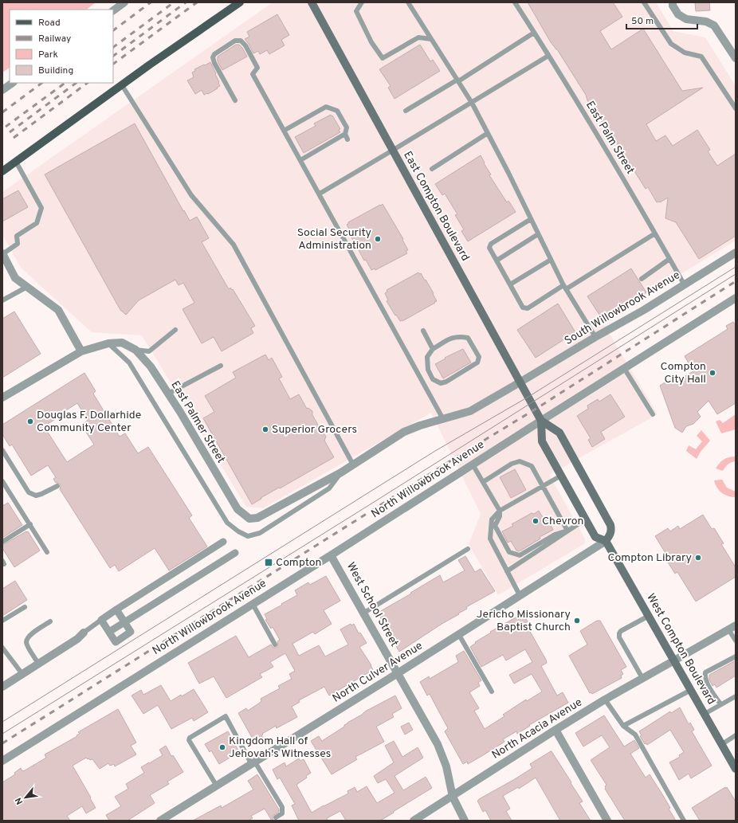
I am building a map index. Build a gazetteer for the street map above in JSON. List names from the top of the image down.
{
  "streets": {
    "main road": ["East Compton Boulevard", "West Compton Boulevard"],
    "street": [
      "South Willowbrook Avenue",
      "East Palmer Street",
      "North Willowbrook Avenue",
      "West School Street",
      "North Culver Avenue",
      "North Acacia Avenue"
    ],
    "lane": ["East Palm Street"]
  },
  "crossings": [
    ["East Palm Street", "South Willowbrook Avenue"],
    ["East Compton Boulevard", "South Willowbrook Avenue"],
    ["East Compton Boulevard", "North Willowbrook Avenue"],
    ["East Compton Boulevard", "West Compton Boulevard"],
    ["North Willowbrook Avenue", "West School Street"],
    ["North Willowbrook Avenue", "West Compton Boulevard"],
    ["West School Street", "North Culver Avenue"],
    ["West School Street", "North Acacia Avenue"],
    ["West Compton Boulevard", "North Culver Avenue"],
    ["West Compton Boulevard", "North Acacia Avenue"]
  ],
  "places": {
    "other": [
      "Social Security Administration",
      "Compton City Hall",
      "Douglas F. Dollarhide Community Center",
      "Superior Grocers",
      "Chevron",
      "Compton Library",
      "Jericho Missionary Baptist Church",
      "Kingdom Hall of Jehovah's Witnesses"
    ],
    "transit": ["Compton"]
  },
  "legend": [
    "Road",
    "Railway",
    "Park",
    "Building"
  ],
  "scale_bar": "50 m",
  "north": "bottom left"
}
